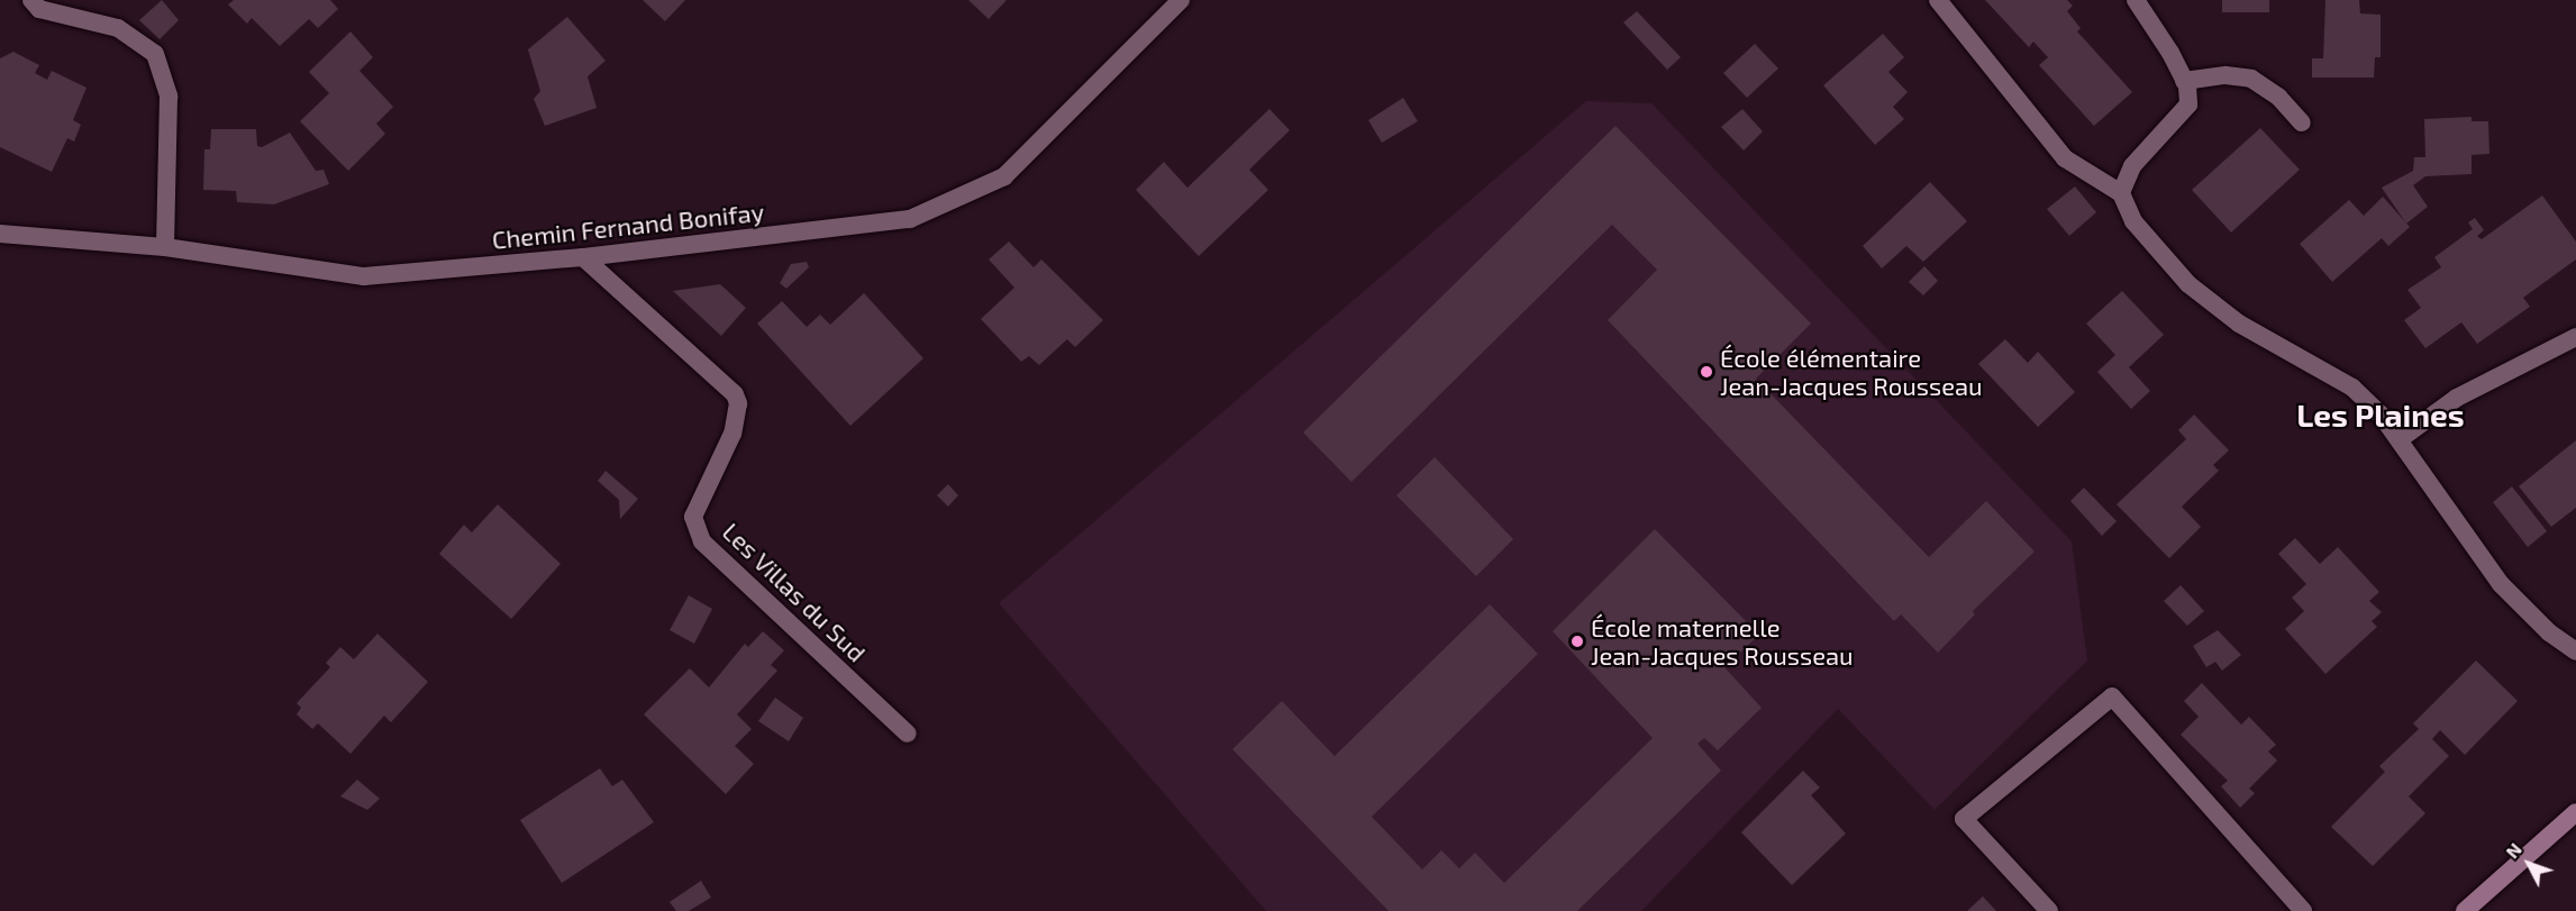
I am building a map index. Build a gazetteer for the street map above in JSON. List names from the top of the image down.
{
  "streets": {
    "street": ["Chemin Fernand Bonifay", "Les Villas du Sud"]
  },
  "crossings": [
    ["Chemin Fernand Bonifay", "Les Villas du Sud"]
  ],
  "districts": ["Les Plaines"],
  "places": ["École élémentaire Jean-Jacques Rousseau", "École maternelle Jean-Jacques Rousseau"],
  "north": "top left"
}
